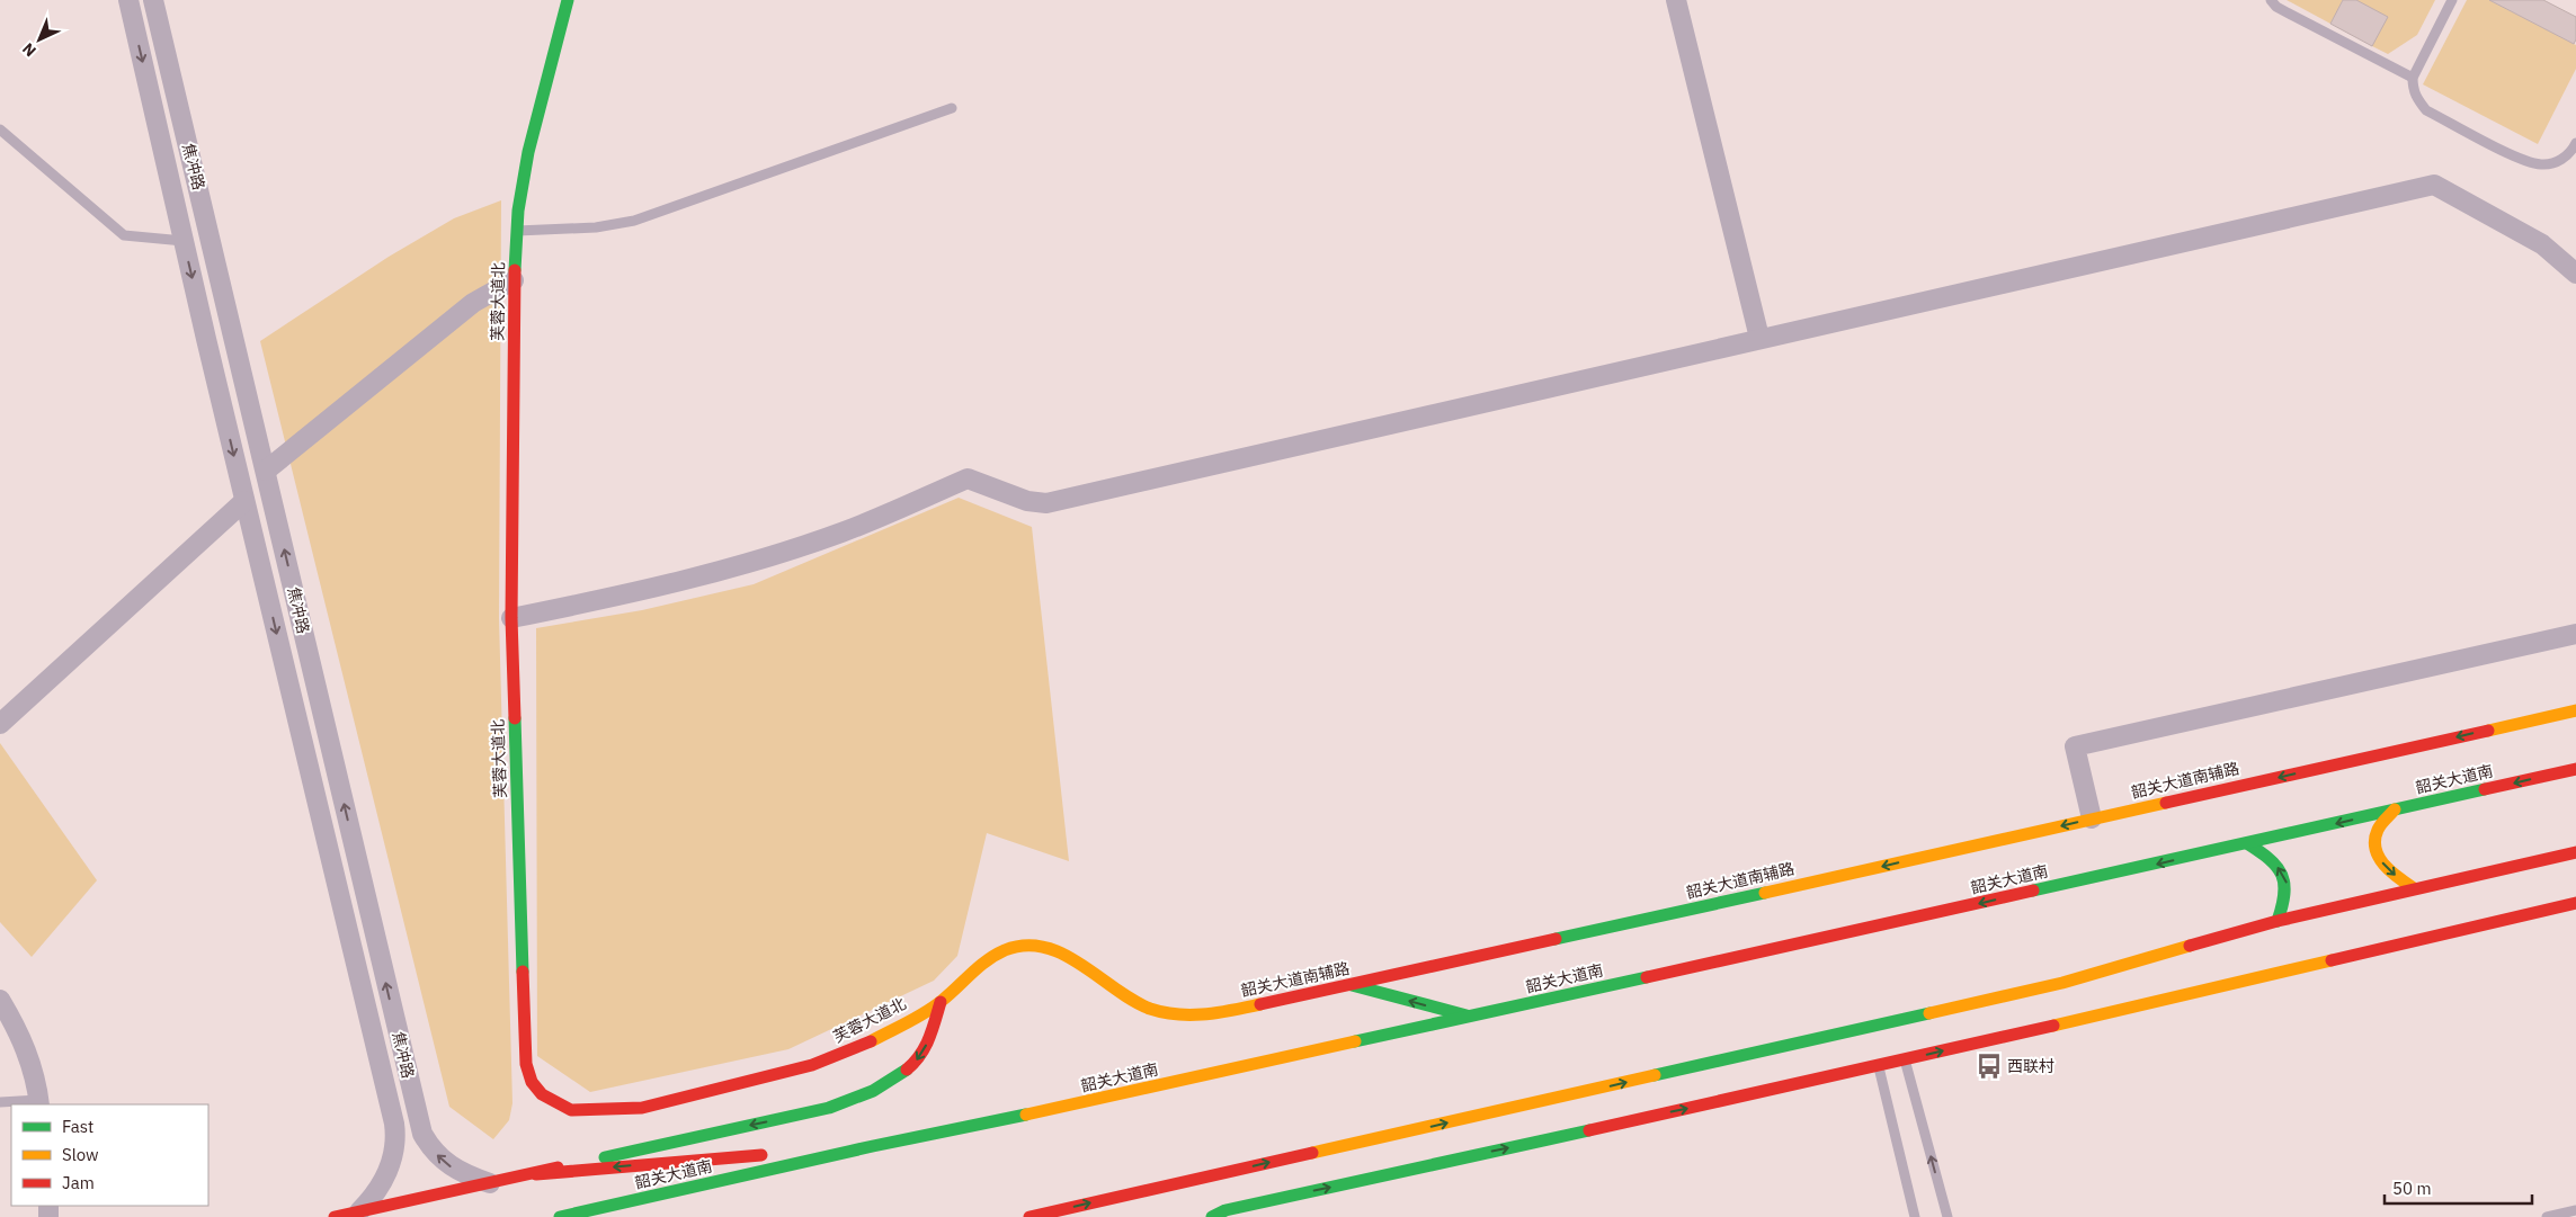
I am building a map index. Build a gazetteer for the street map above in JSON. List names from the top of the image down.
{
  "streets": {
    "main road": ["芙蓉大道北", "韶关大道南", "韶关大道南辅路"],
    "street": ["焦冲路"]
  },
  "crossings": [
    ["芙蓉大道北", "韶关大道南辅路"]
  ],
  "one_way": ["韶关大道南辅路"],
  "places": {
    "bus stop": ["西联村"]
  },
  "legend": ["Fast", "Slow", "Jam"],
  "scale_bar": "50 m",
  "north": "bottom left"
}
